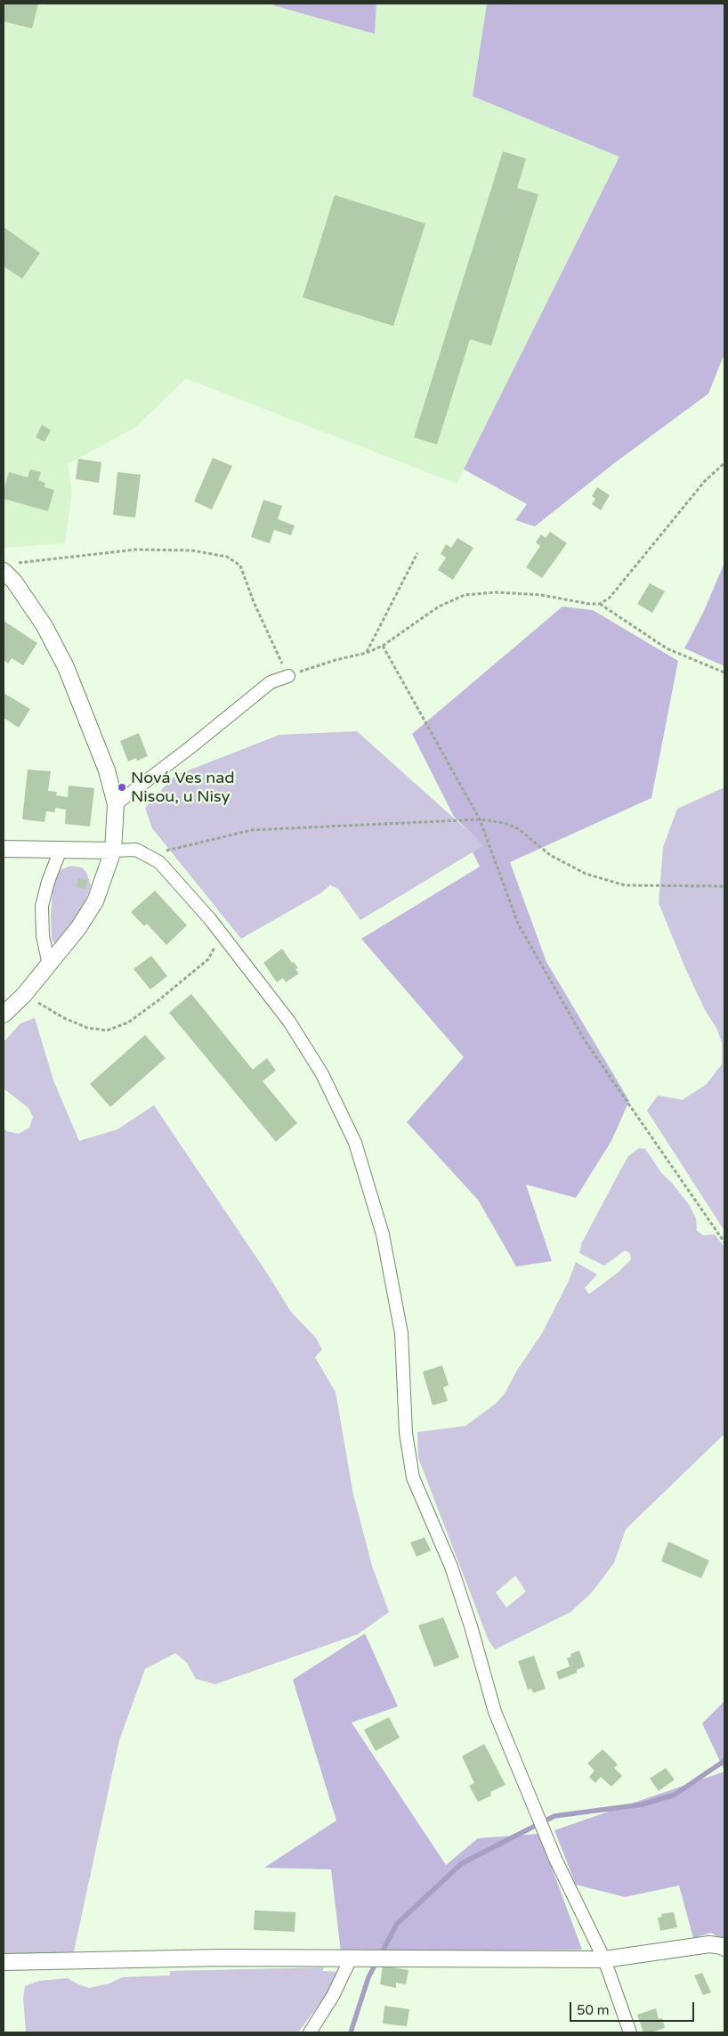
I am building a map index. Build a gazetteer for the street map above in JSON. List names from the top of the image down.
{
  "places": ["Nová Ves nad Nisou, u Nisy"],
  "scale_bar": "50 m"
}
